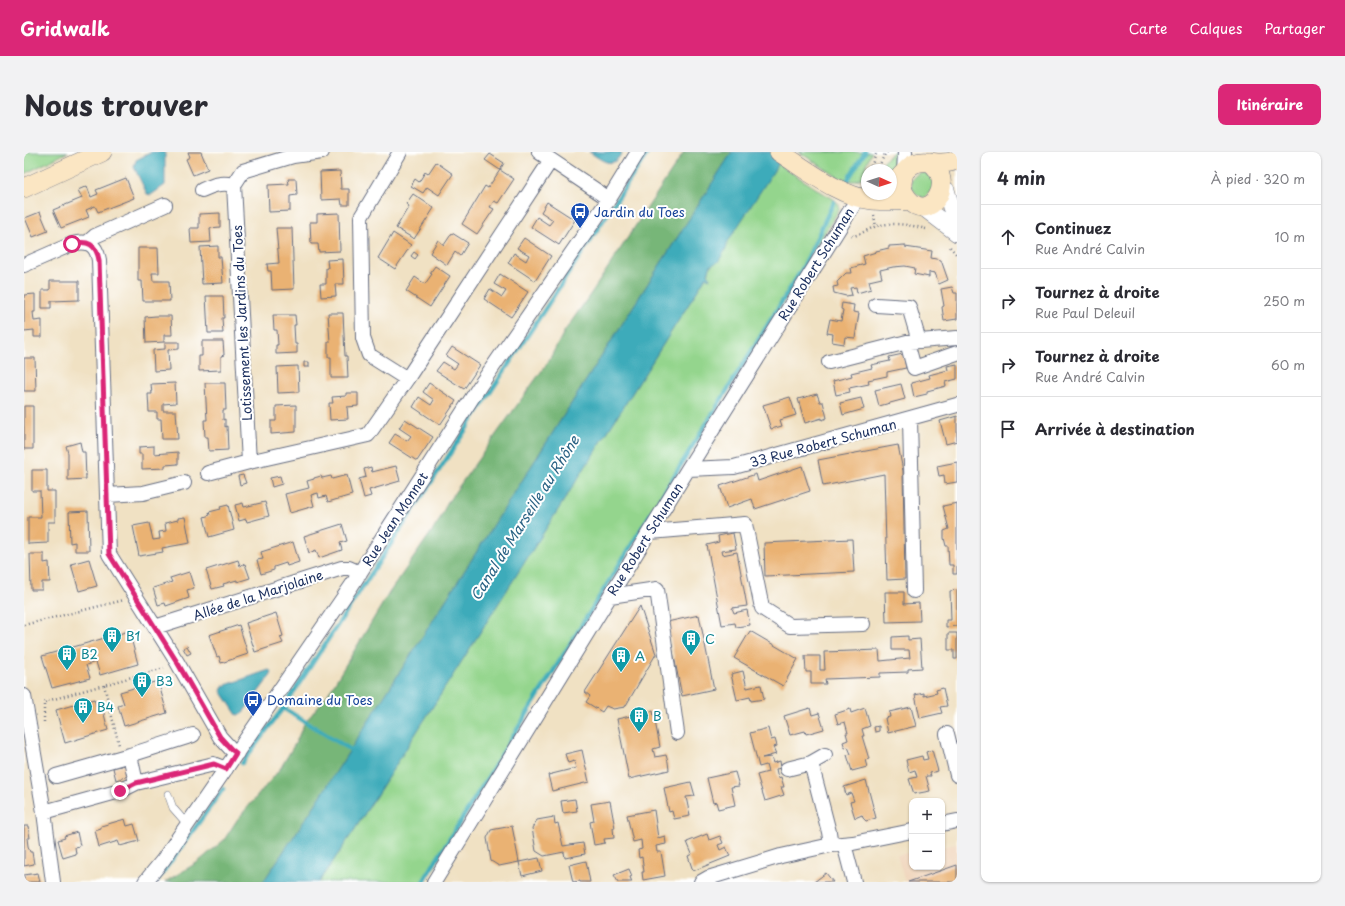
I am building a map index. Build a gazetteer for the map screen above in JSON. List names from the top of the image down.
{
  "streets": {
    "street": [
      "Rue Robert Schuman",
      "Lotissement les Jardins du Toes",
      "33 Rue Robert Schuman",
      "Rue Jean Monnet",
      "Allée de la Marjolaine"
    ]
  },
  "crossings": [
    ["Rue Robert Schuman", "33 Rue Robert Schuman"],
    ["Rue Jean Monnet", "Allée de la Marjolaine"]
  ],
  "water": ["Canal de Marseille au Rhône"],
  "places": {
    "bus stop": ["Jardin du Toes", "Domaine du Toes"],
    "building": [
      "B1",
      "C",
      "B2",
      "A",
      "B3",
      "B4",
      "B"
    ]
  },
  "north": "right",
  "page": {
    "header": "Gridwalk",
    "nav": ["Carte", "Calques", "Partager"],
    "title": "Nous trouver",
    "buttons": "Itinéraire",
    "heading": ["4 min", "À pied · 320 m"],
    "list": [
      ["Continuez", "Rue André Calvin", "10 m"],
      ["Tournez à droite", "Rue Paul Deleuil", "250 m"],
      ["Tournez à droite", "Rue André Calvin", "60 m"],
      "Arrivée à destination"
    ],
    "map_buttons": ["+", "−"]
  }
}
